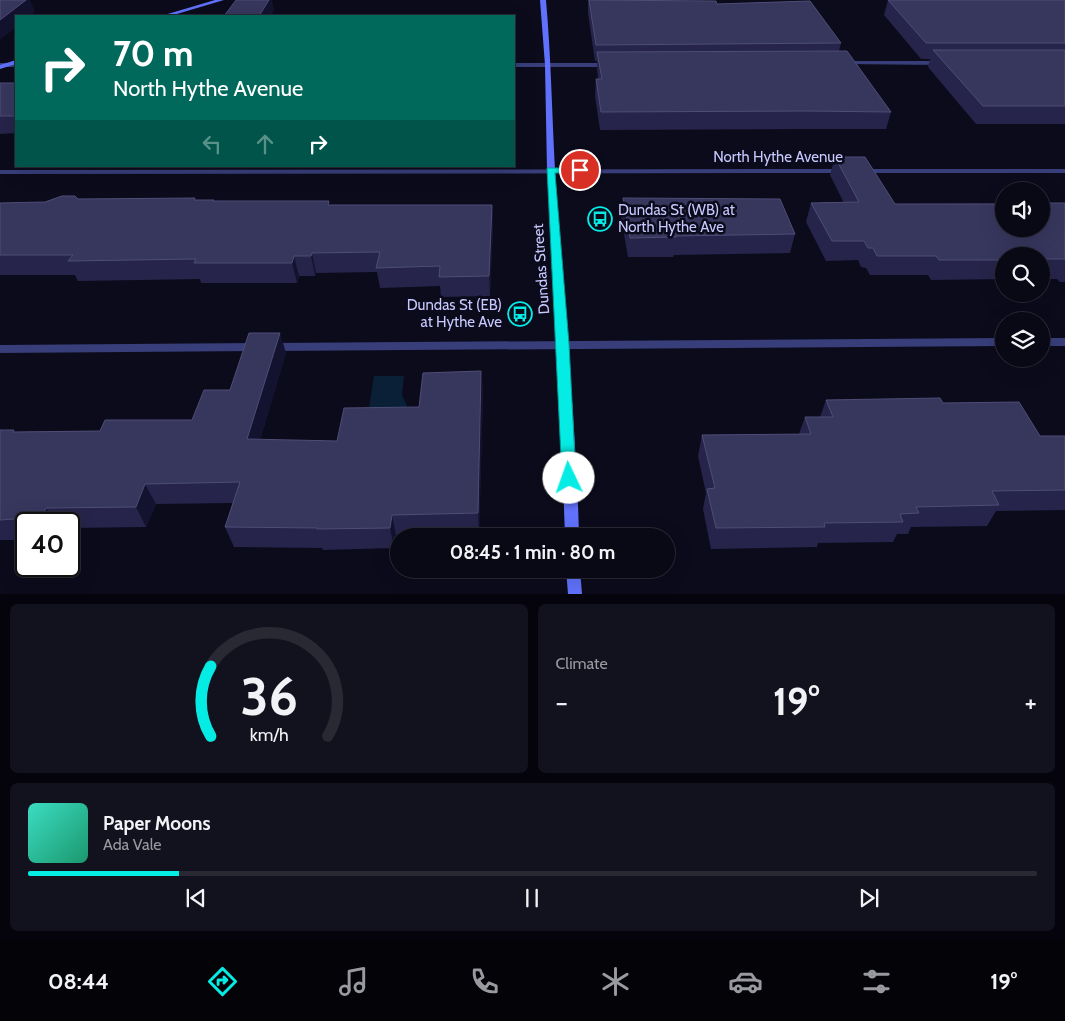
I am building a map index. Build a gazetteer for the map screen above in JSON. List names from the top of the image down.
{
  "streets": {
    "street": ["North Hythe Avenue", "Dundas Street"]
  },
  "crossings": [
    ["North Hythe Avenue", "Dundas Street"]
  ],
  "places": {
    "bus stop": ["Dundas St (WB) at North Hythe Ave", "Dundas St (EB) at Hythe Ave"]
  },
  "page": {
    "turn": ["70 m", "North Hythe Avenue"],
    "limit": "40",
    "trip": "08:45 · 1 min · 80 m",
    "tile": "Climate",
    "heat": ["−", "19°", "+"],
    "song": ["Paper Moons", "Ada Vale"],
    "tabs": ["08:44", "19°"],
    "gauge": ["36", "km/h"]
  }
}
